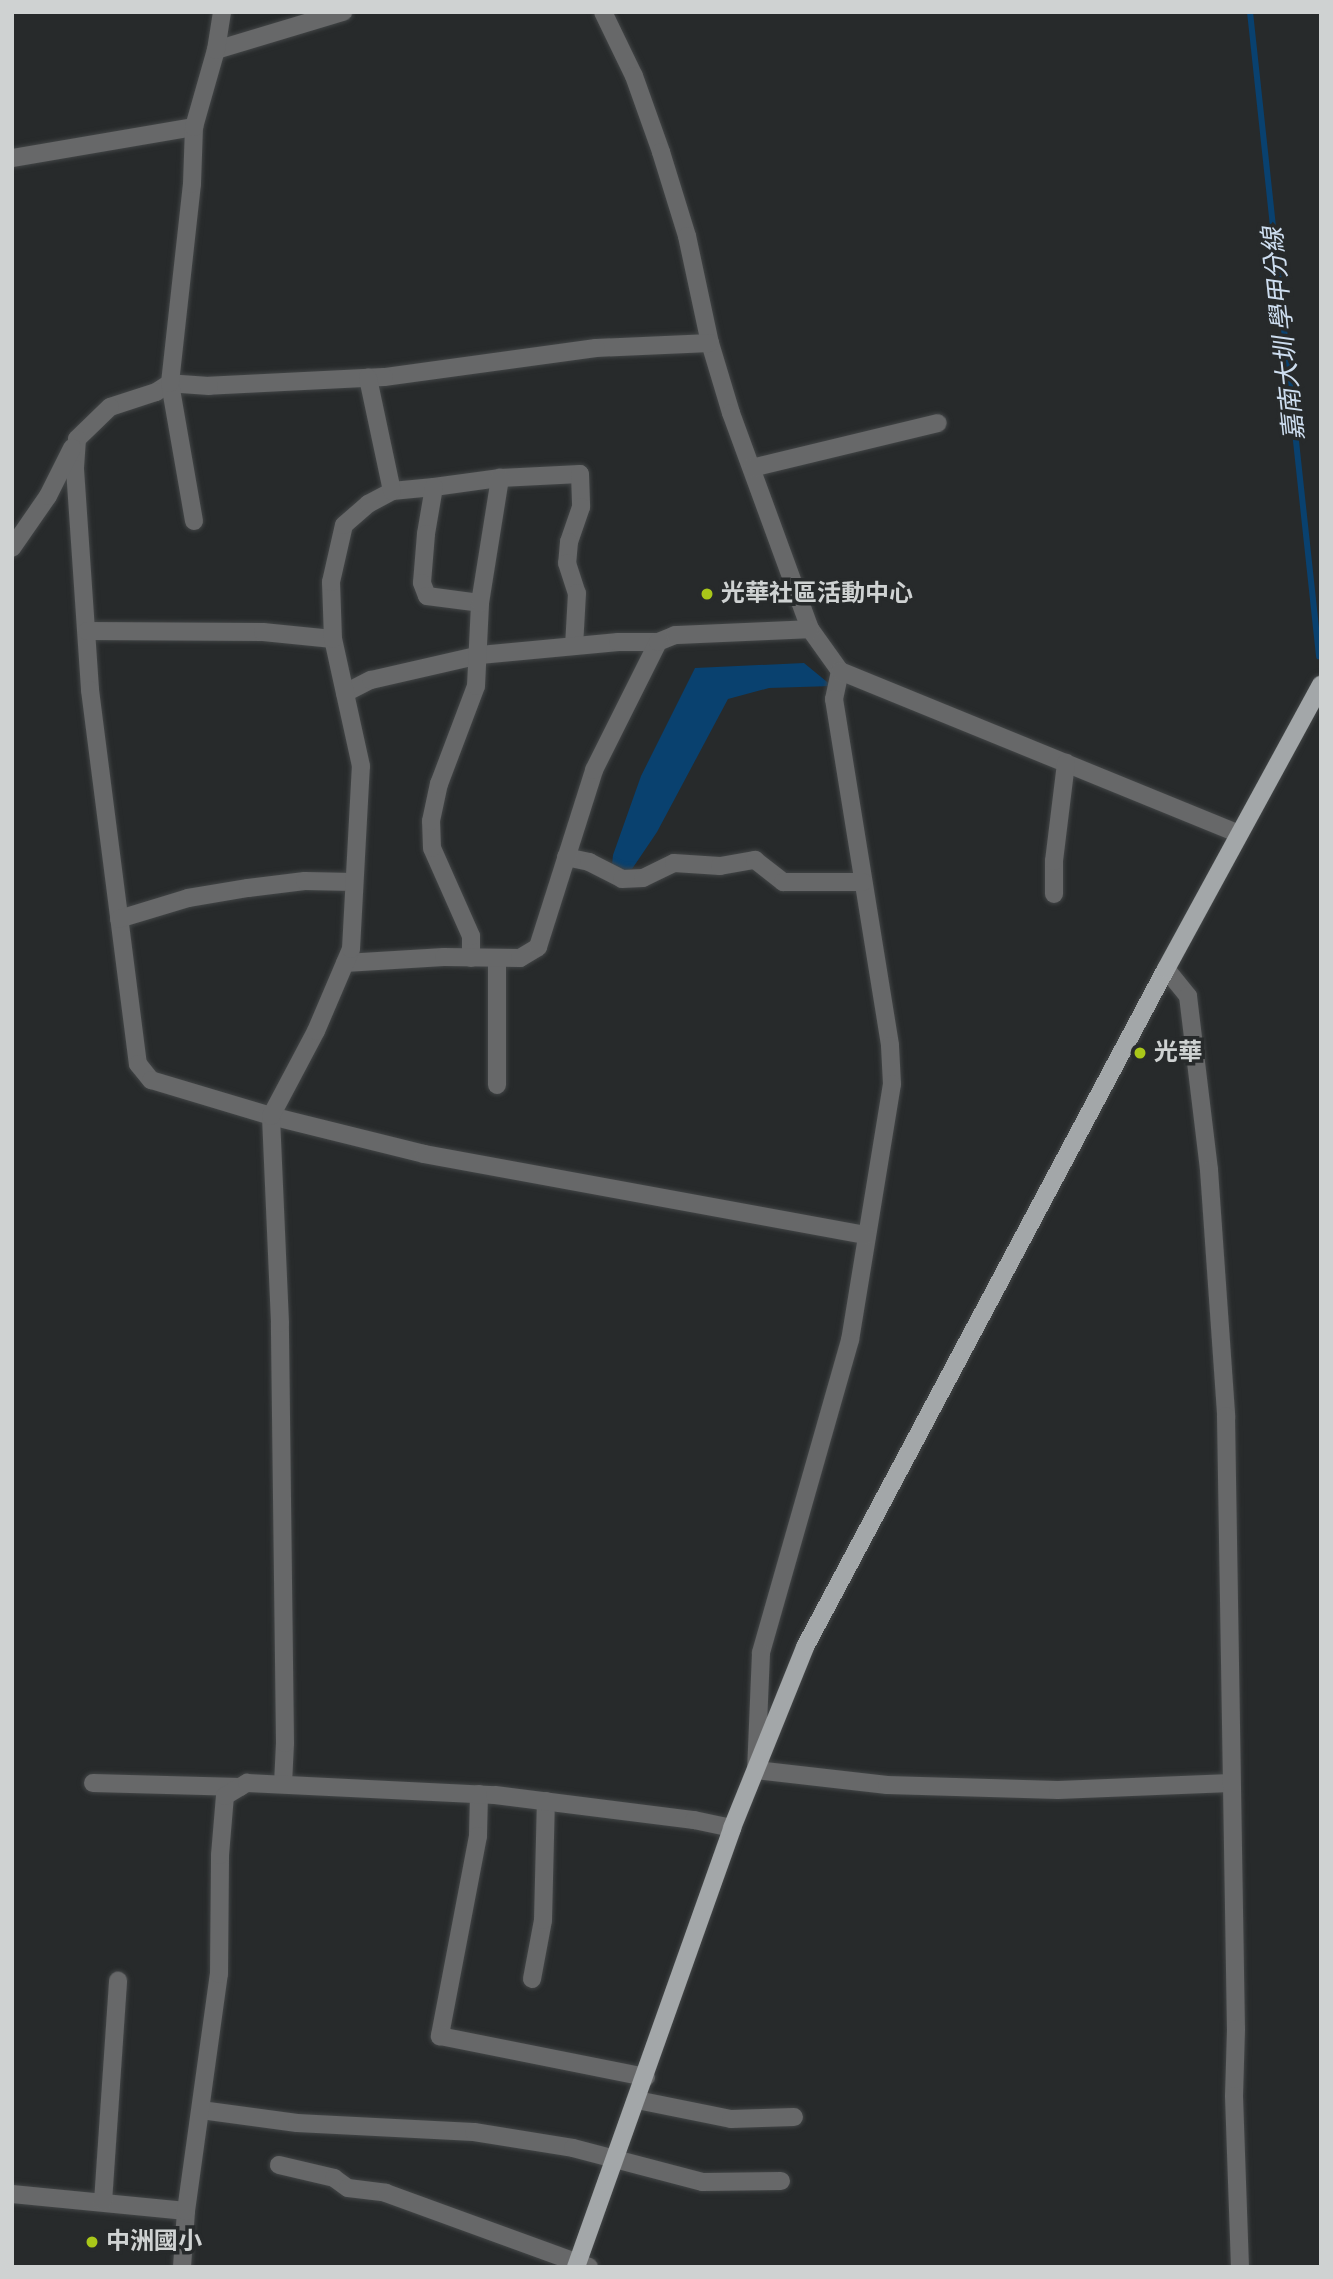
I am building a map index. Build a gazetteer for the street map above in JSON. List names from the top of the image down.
{
  "water": ["嘉南大圳 學甲分線"],
  "places": ["光華社區活動中心", "光華", "中洲國小"]
}
